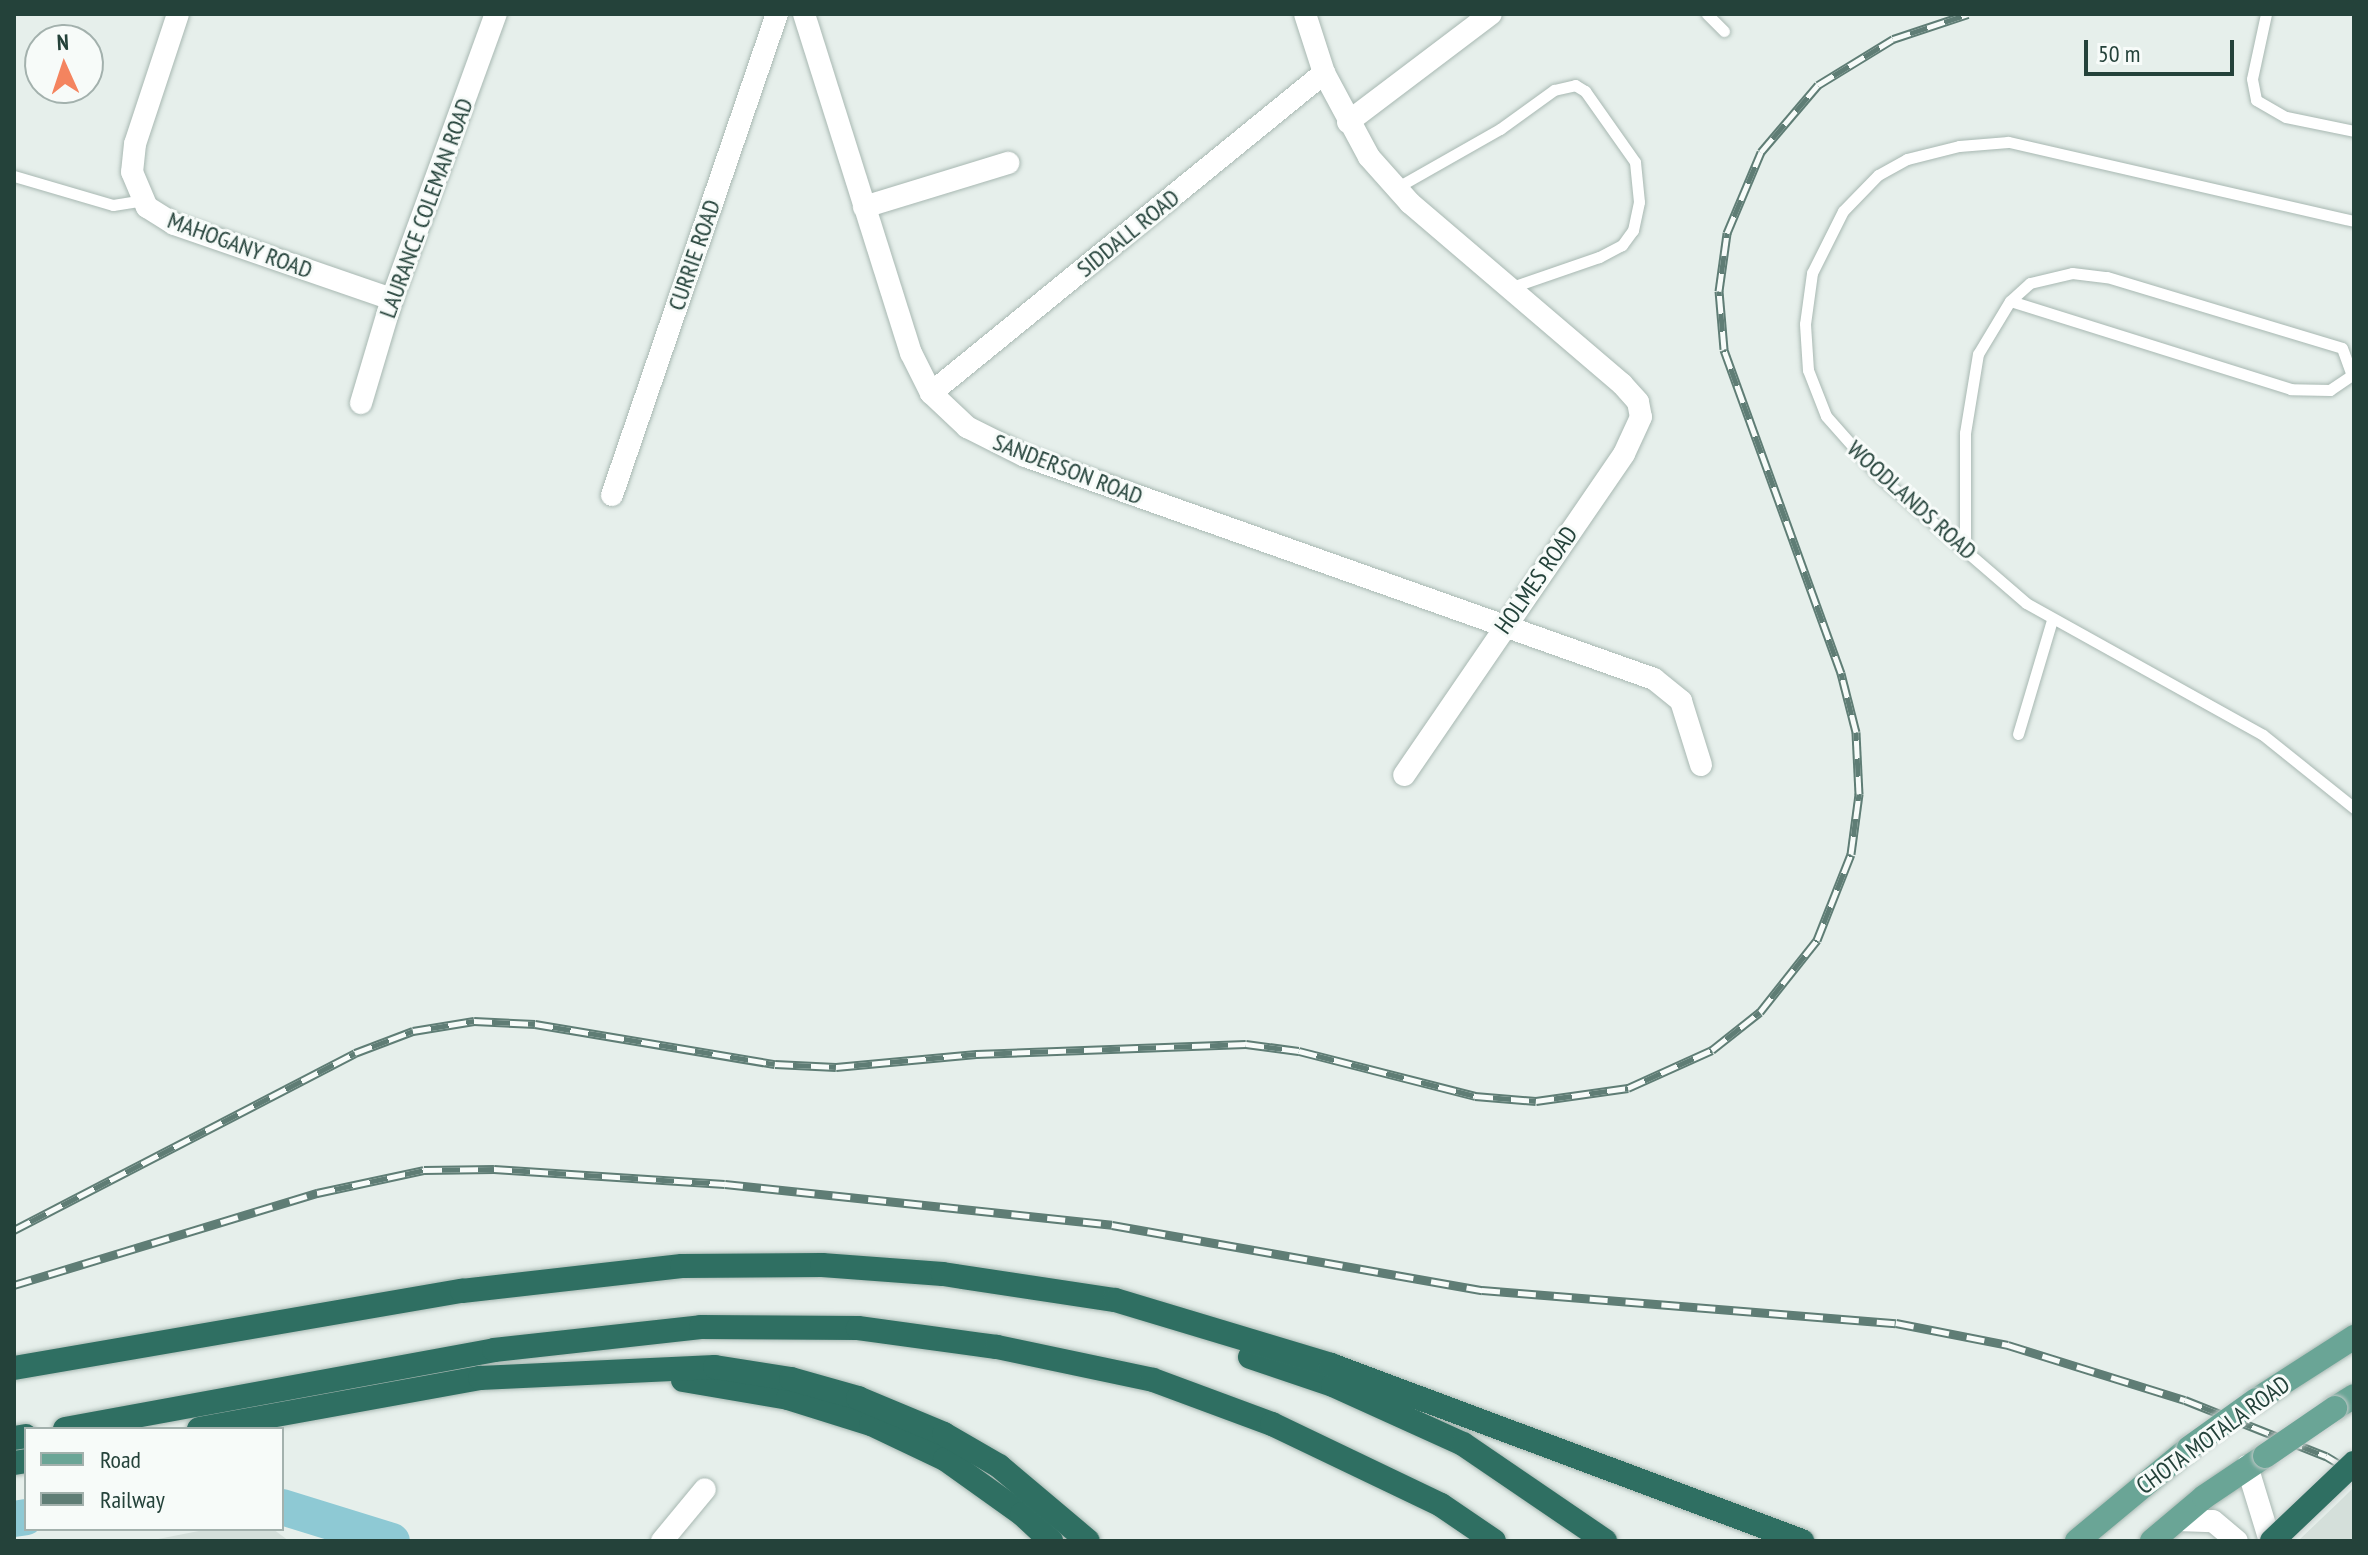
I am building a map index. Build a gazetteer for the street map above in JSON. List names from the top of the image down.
{
  "streets": {
    "main road": ["CHOTA MOTALA ROAD"],
    "street": [
      "LAURANCE COLEMAN ROAD",
      "SIDDALL ROAD",
      "MAHOGANY ROAD",
      "CURRIE ROAD",
      "SANDERSON ROAD",
      "HOLMES ROAD"
    ],
    "lane": ["WOODLANDS ROAD"]
  },
  "crossings": [
    ["LAURANCE COLEMAN ROAD", "MAHOGANY ROAD"],
    ["SIDDALL ROAD", "SANDERSON ROAD"],
    ["SANDERSON ROAD", "HOLMES ROAD"]
  ],
  "legend": ["Road", "Railway"],
  "scale_bar": "50 m",
  "north": "top"
}
